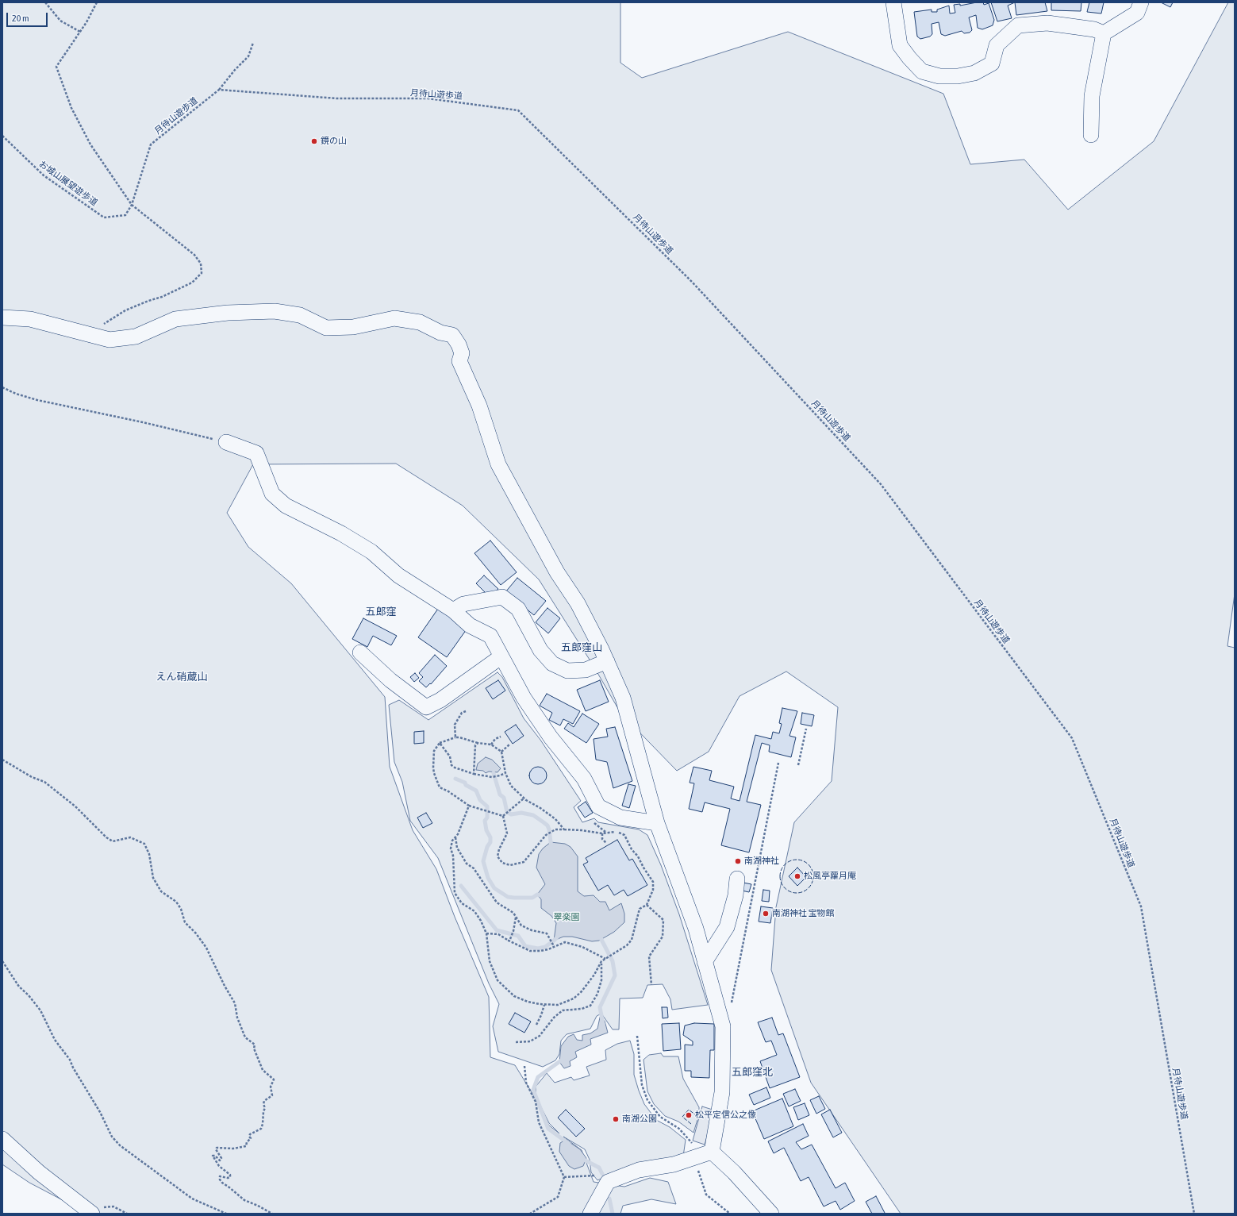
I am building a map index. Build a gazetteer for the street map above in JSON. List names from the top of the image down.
{
  "streets": {
    "path": ["月待山遊歩道", "お城山展望遊歩道"]
  },
  "crossings": [
    ["月待山遊歩道", "お城山展望遊歩道"]
  ],
  "districts": [
    "五郎窪",
    "五郎窪山",
    "えん硝蔵山",
    "五郎窪北"
  ],
  "parks": ["翠楽園"],
  "places": [
    "鏡の山",
    "南湖神社",
    "松風亭蘿月庵",
    "南湖神社 宝物館",
    "松平定信公之像",
    "南湖公園"
  ],
  "scale_bar": "20 m"
}
